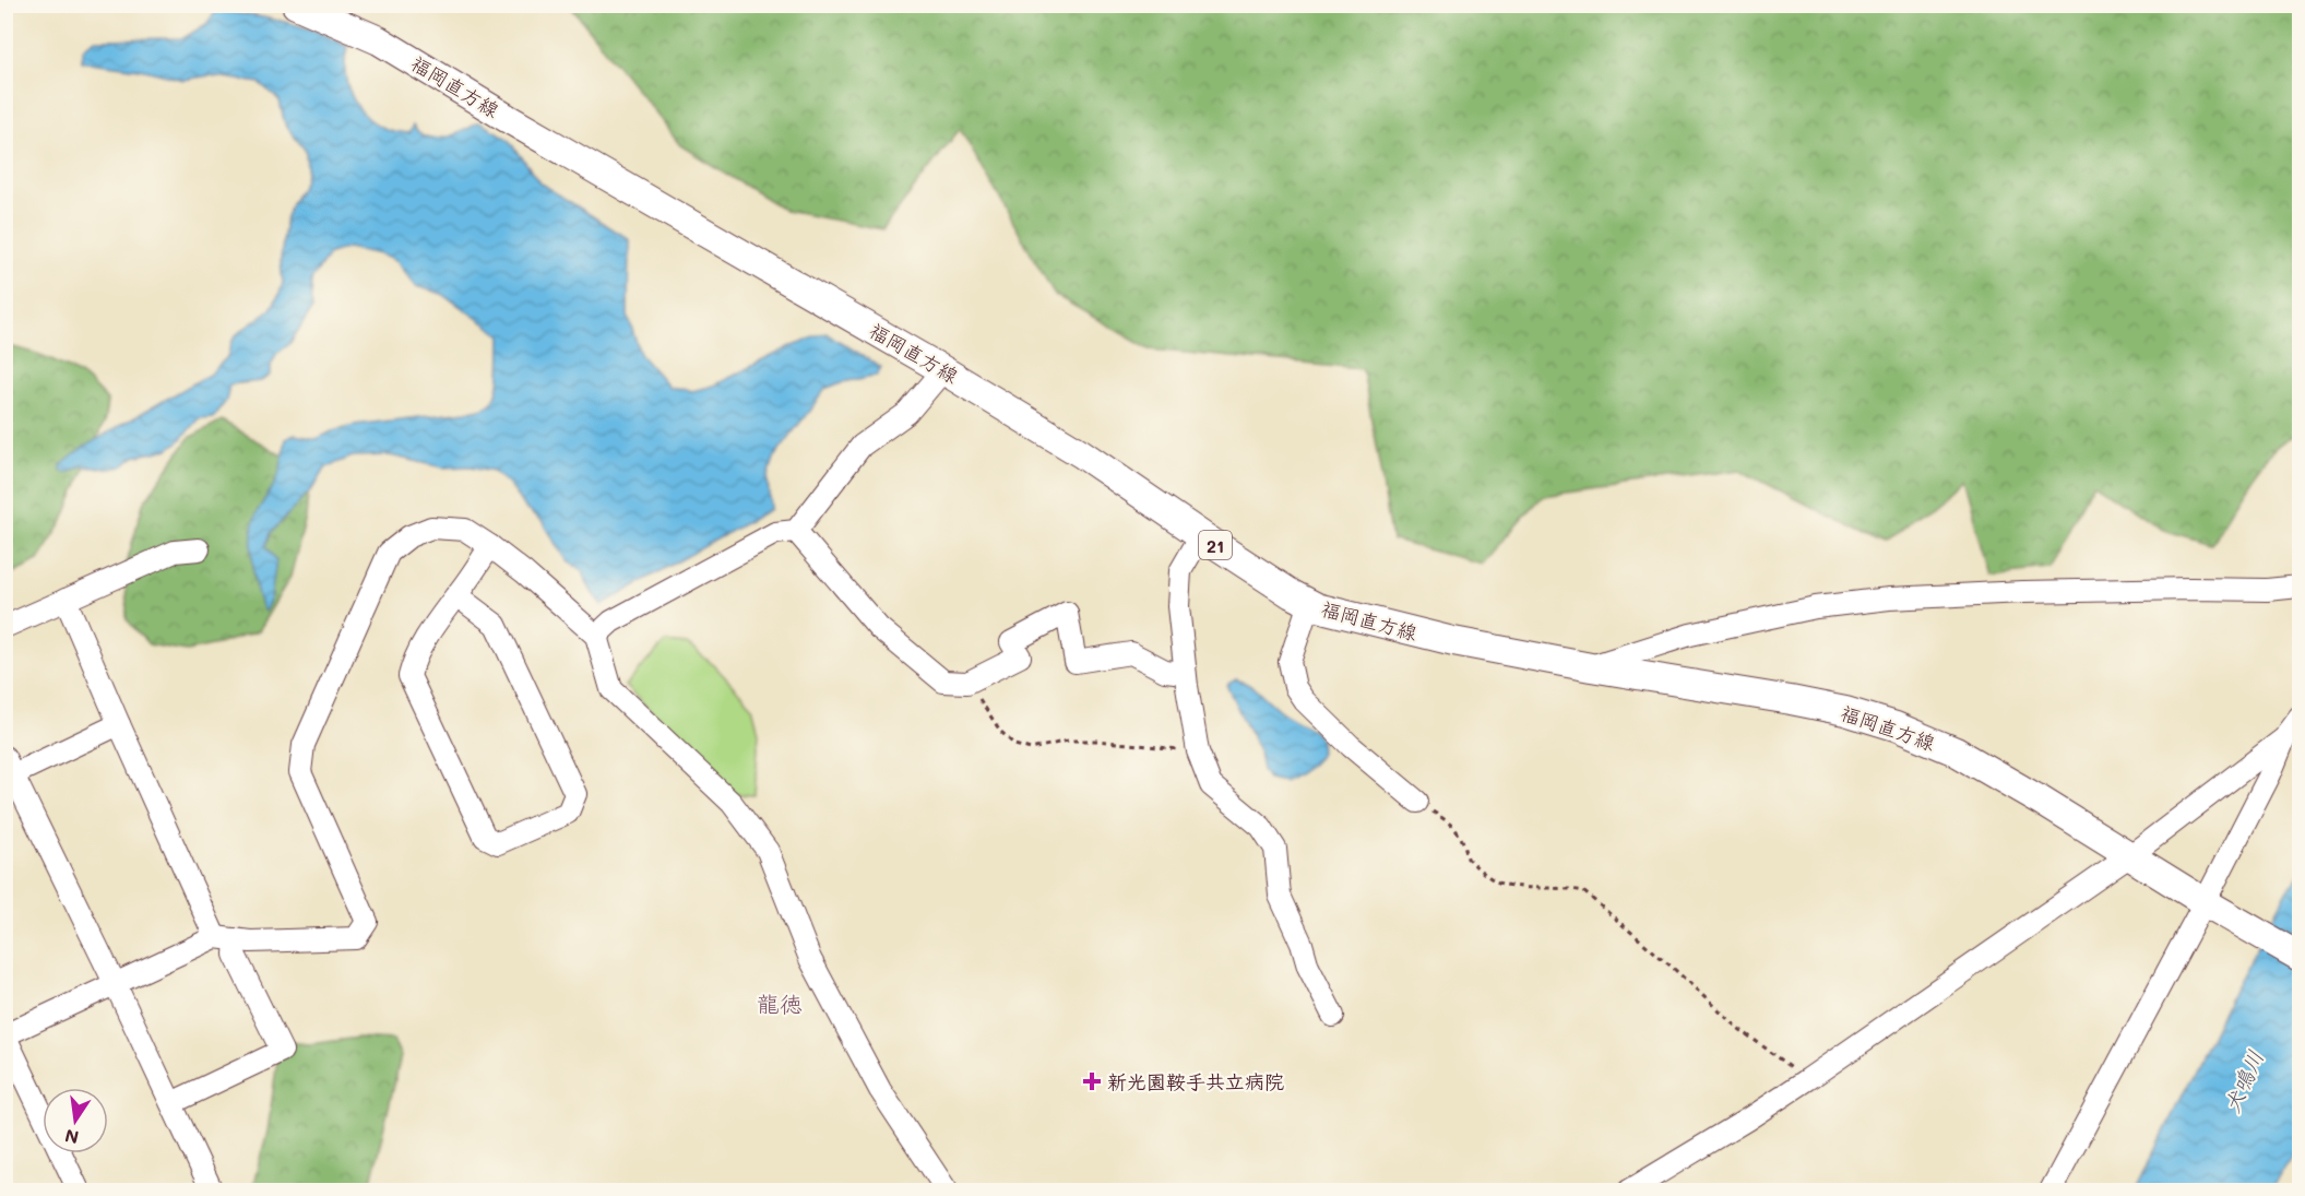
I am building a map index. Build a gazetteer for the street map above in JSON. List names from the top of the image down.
{
  "streets": {
    "main road": ["福岡直方線", "21"]
  },
  "districts": ["龍徳"],
  "water": ["犬鳴川"],
  "places": {
    "health": ["新光園鞍手共立病院"]
  },
  "north": "bottom"
}
